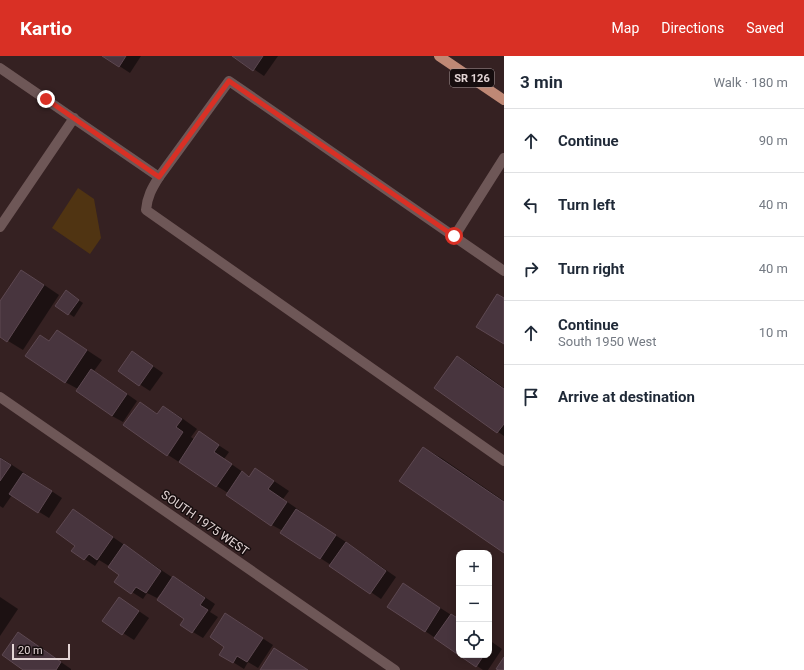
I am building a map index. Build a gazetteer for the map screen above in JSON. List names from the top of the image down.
{
  "streets": {
    "main road": ["SR 126"],
    "street": ["SOUTH 1975 WEST"]
  },
  "scale_bar": "20 m",
  "page": {
    "header": "Kartio",
    "nav": ["Map", "Directions", "Saved"],
    "heading": ["3 min", "Walk · 180 m"],
    "list": [
      ["Continue", "90 m"],
      ["Turn left", "40 m"],
      ["Turn right", "40 m"],
      ["Continue", "South 1950 West", "10 m"],
      "Arrive at destination"
    ],
    "map_buttons": ["+", "−"],
    "scale": "20 m"
  }
}
